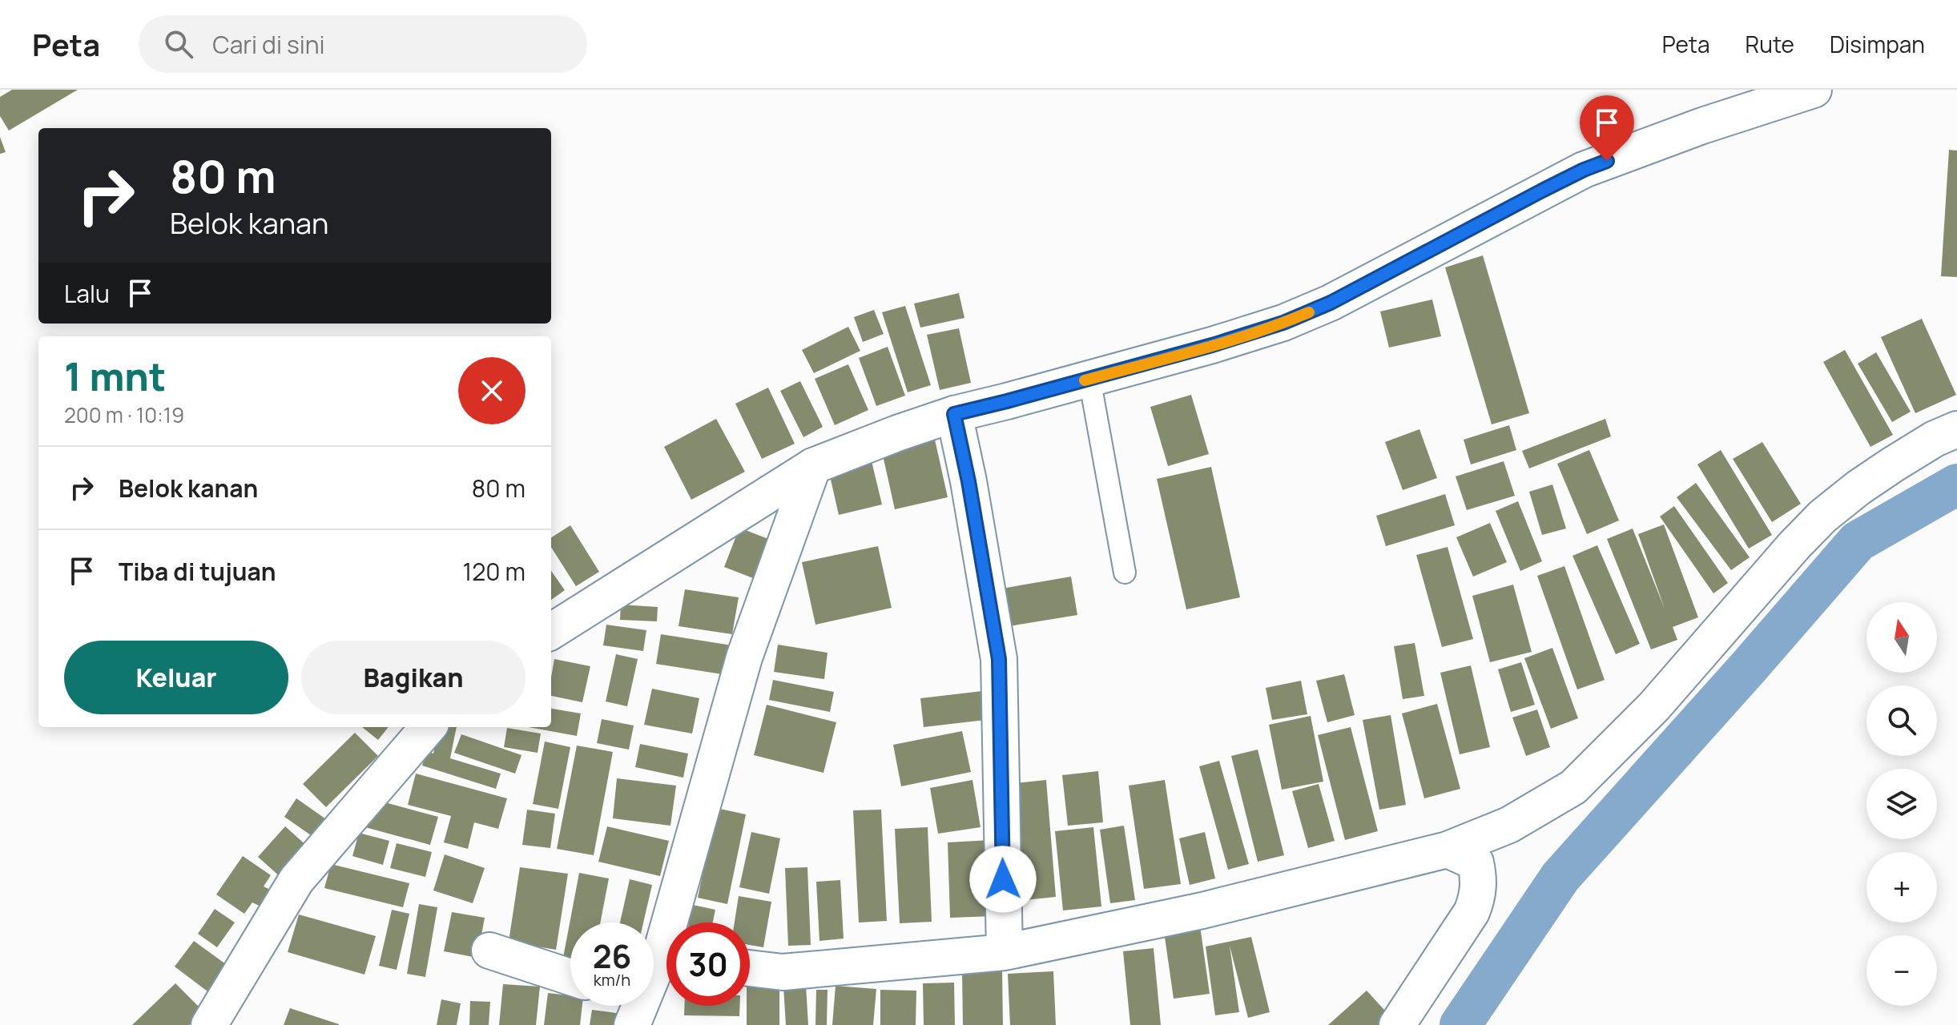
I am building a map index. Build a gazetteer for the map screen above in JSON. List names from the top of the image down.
{
  "north": "top",
  "page": {
    "header": "Peta",
    "search": "Cari di sini",
    "nav": ["Peta", "Rute", "Disimpan"],
    "turn": ["80 m", "Belok kanan"],
    "then": "Lalu",
    "heading": ["1 mnt", "200 m · 10:19"],
    "list": [
      {
        "name": "Belok kanan",
        "value": "80 m"
      },
      {
        "name": "Tiba di tujuan",
        "value": "120 m"
      }
    ],
    "map_buttons": ["+", "−"],
    "buttons": ["Keluar", "Bagikan"],
    "speed": "26 km/h",
    "limit": "30"
  }
}
